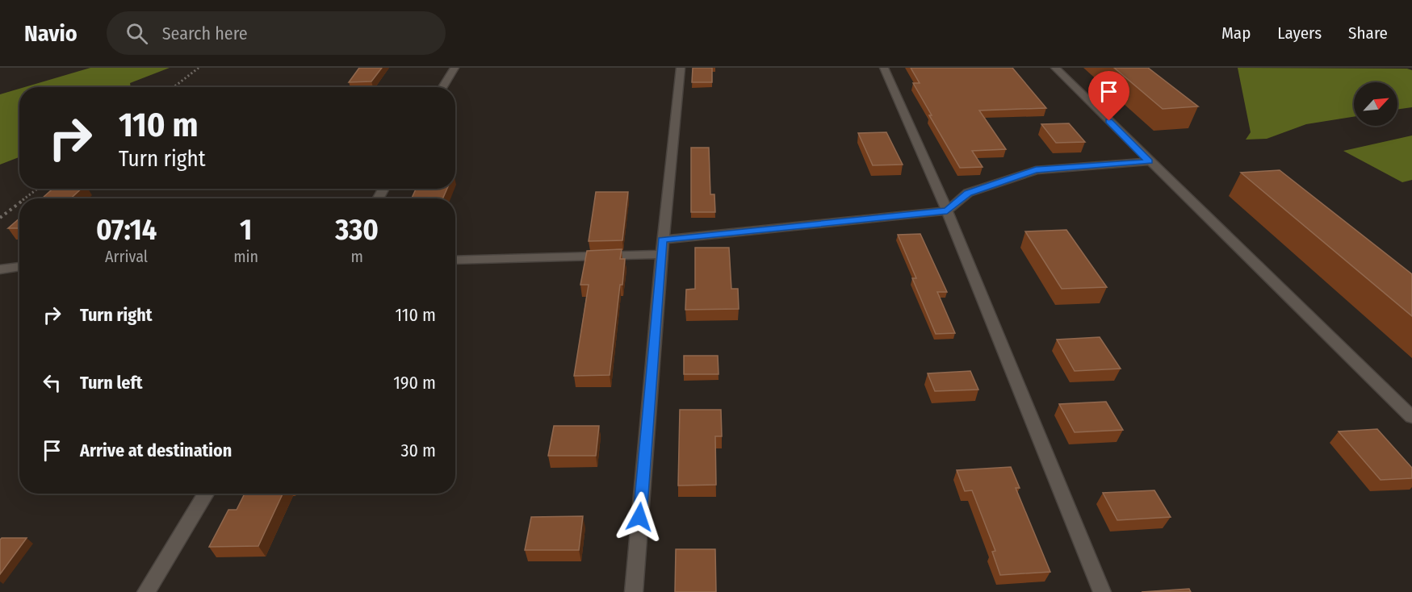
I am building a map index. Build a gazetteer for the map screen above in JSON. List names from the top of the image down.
{
  "north": "top right",
  "page": {
    "header": "Navio",
    "search": "Search here",
    "nav": ["Map", "Layers", "Share"],
    "turn": ["110 m", "Turn right"],
    "eta": [
      "07:14",
      "Arrival",
      "1",
      "min",
      "330",
      "m"
    ],
    "list": [
      {
        "name": "Turn right",
        "value": "110 m"
      },
      {
        "name": "Turn left",
        "value": "190 m"
      },
      {
        "name": "Arrive at destination",
        "value": "30 m"
      }
    ]
  }
}
